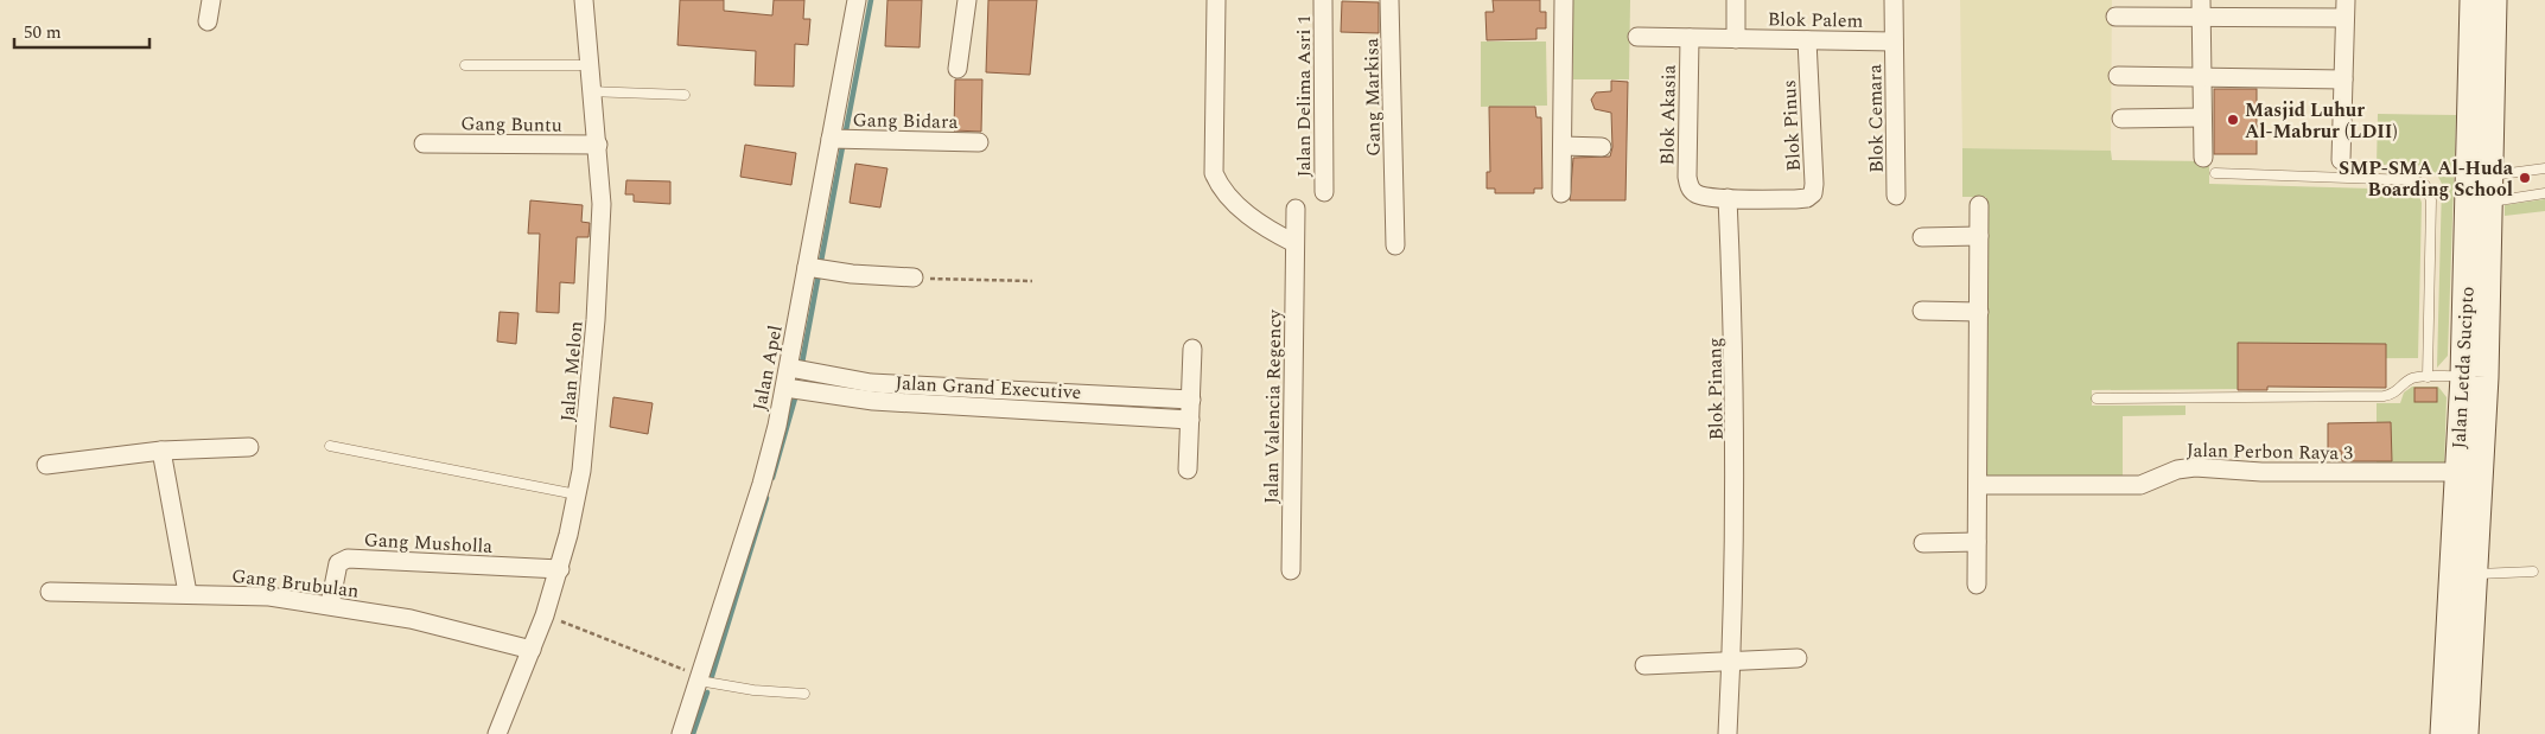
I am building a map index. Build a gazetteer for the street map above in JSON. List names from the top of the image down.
{
  "streets": {
    "main road": ["Jalan Letda Sucipto"],
    "street": [
      "Blok Palem",
      "Jalan Delima Asri 1",
      "Gang Markisa",
      "Blok Akasia",
      "Blok Cemara",
      "Gang Bidara",
      "Gang Buntu",
      "Blok Pinus",
      "Jalan Apel",
      "Jalan Melon",
      "Jalan Grand Executive",
      "Blok Pinang",
      "Jalan Valencia Regency",
      "Jalan Perbon Raya 3",
      "Gang Musholla",
      "Gang Brubulan"
    ]
  },
  "crossings": [
    ["Blok Palem", "Blok Akasia"],
    ["Blok Palem", "Blok Cemara"],
    ["Blok Palem", "Blok Pinus"],
    ["Blok Akasia", "Blok Pinus"],
    ["Blok Akasia", "Blok Pinang"],
    ["Gang Bidara", "Jalan Apel"],
    ["Gang Buntu", "Jalan Melon"],
    ["Blok Pinus", "Blok Pinang"],
    ["Jalan Apel", "Jalan Grand Executive"],
    ["Jalan Letda Sucipto", "Jalan Perbon Raya 3"],
    ["Jalan Melon", "Gang Musholla"],
    ["Jalan Melon", "Gang Brubulan"],
    ["Gang Musholla", "Gang Brubulan"]
  ],
  "places": ["Masjid Luhur Al-Mabrur (LDII)", "SMP-SMA Al-Huda Boarding School"],
  "scale_bar": "50 m"
}
